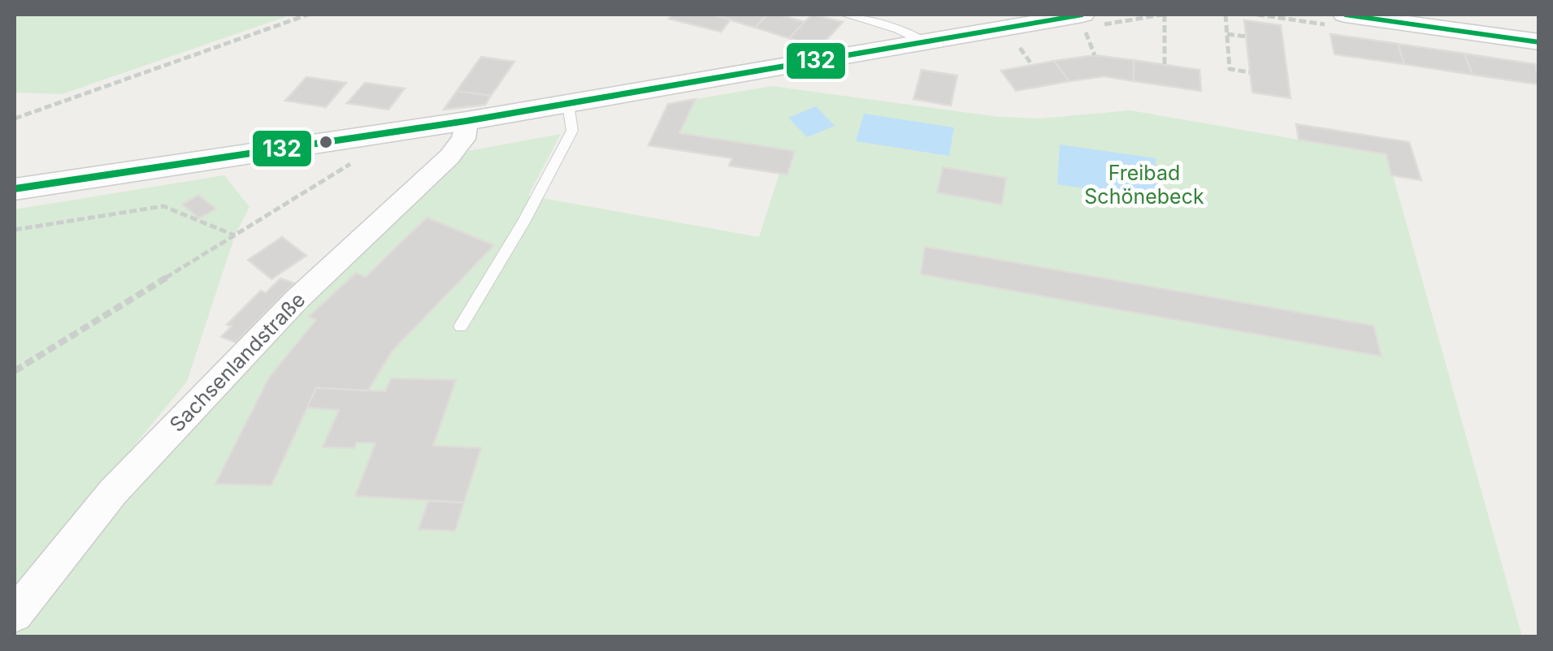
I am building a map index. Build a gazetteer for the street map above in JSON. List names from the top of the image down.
{
  "streets": {
    "street": ["Sachsenlandstraße"]
  },
  "parks": ["Freibad Schönebeck"],
  "lines": ["transit line 132"]
}
